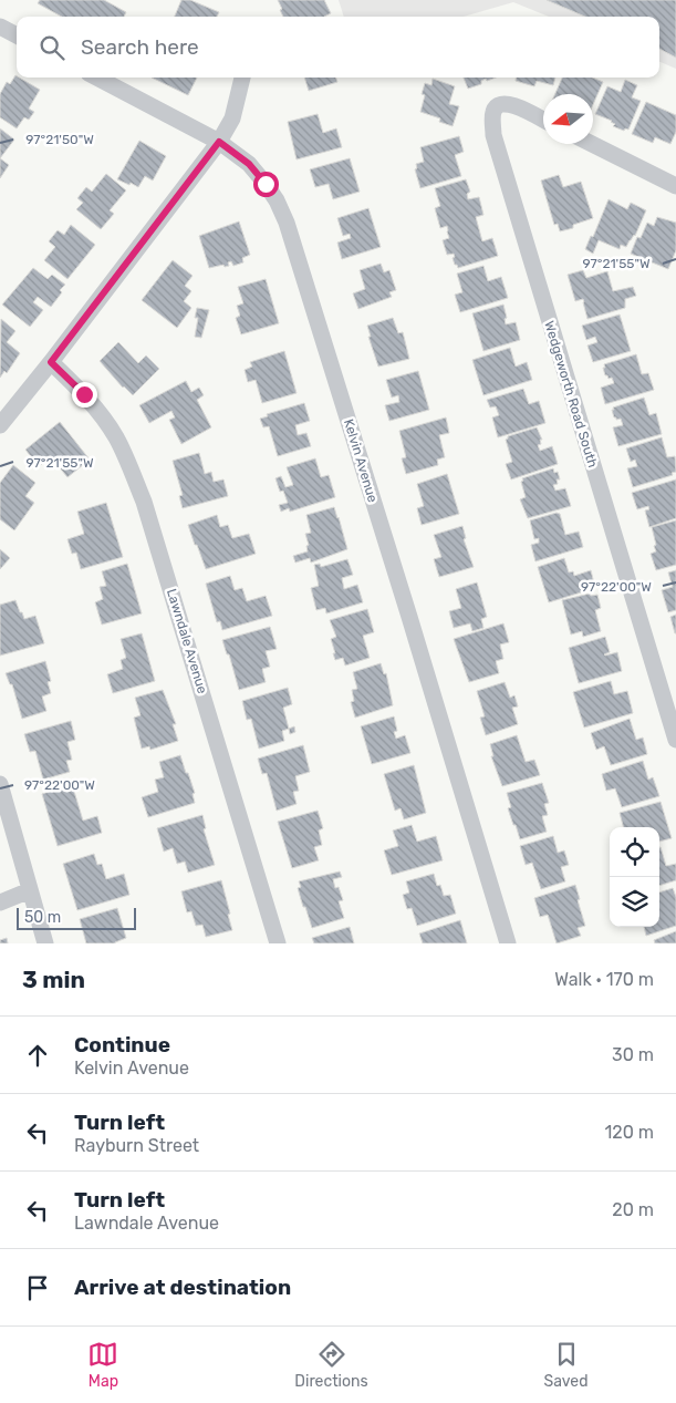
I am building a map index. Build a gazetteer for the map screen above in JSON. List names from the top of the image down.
{
  "streets": {
    "street": ["Wedgeworth Road South", "Kelvin Avenue", "Lawndale Avenue"]
  },
  "scale_bar": "50 m",
  "north": "left",
  "page": {
    "search": "Search here",
    "scale": "50 m",
    "heading": ["3 min", "Walk · 170 m"],
    "list": [
      ["Continue", "Kelvin Avenue", "30 m"],
      ["Turn left", "Rayburn Street", "120 m"],
      ["Turn left", "Lawndale Avenue", "20 m"],
      "Arrive at destination"
    ],
    "nav": ["Map", "Directions", "Saved"]
  },
  "coordinates": ["97°21'50\"W", "97°21'55\"W", "97°22'00\"W"]
}
